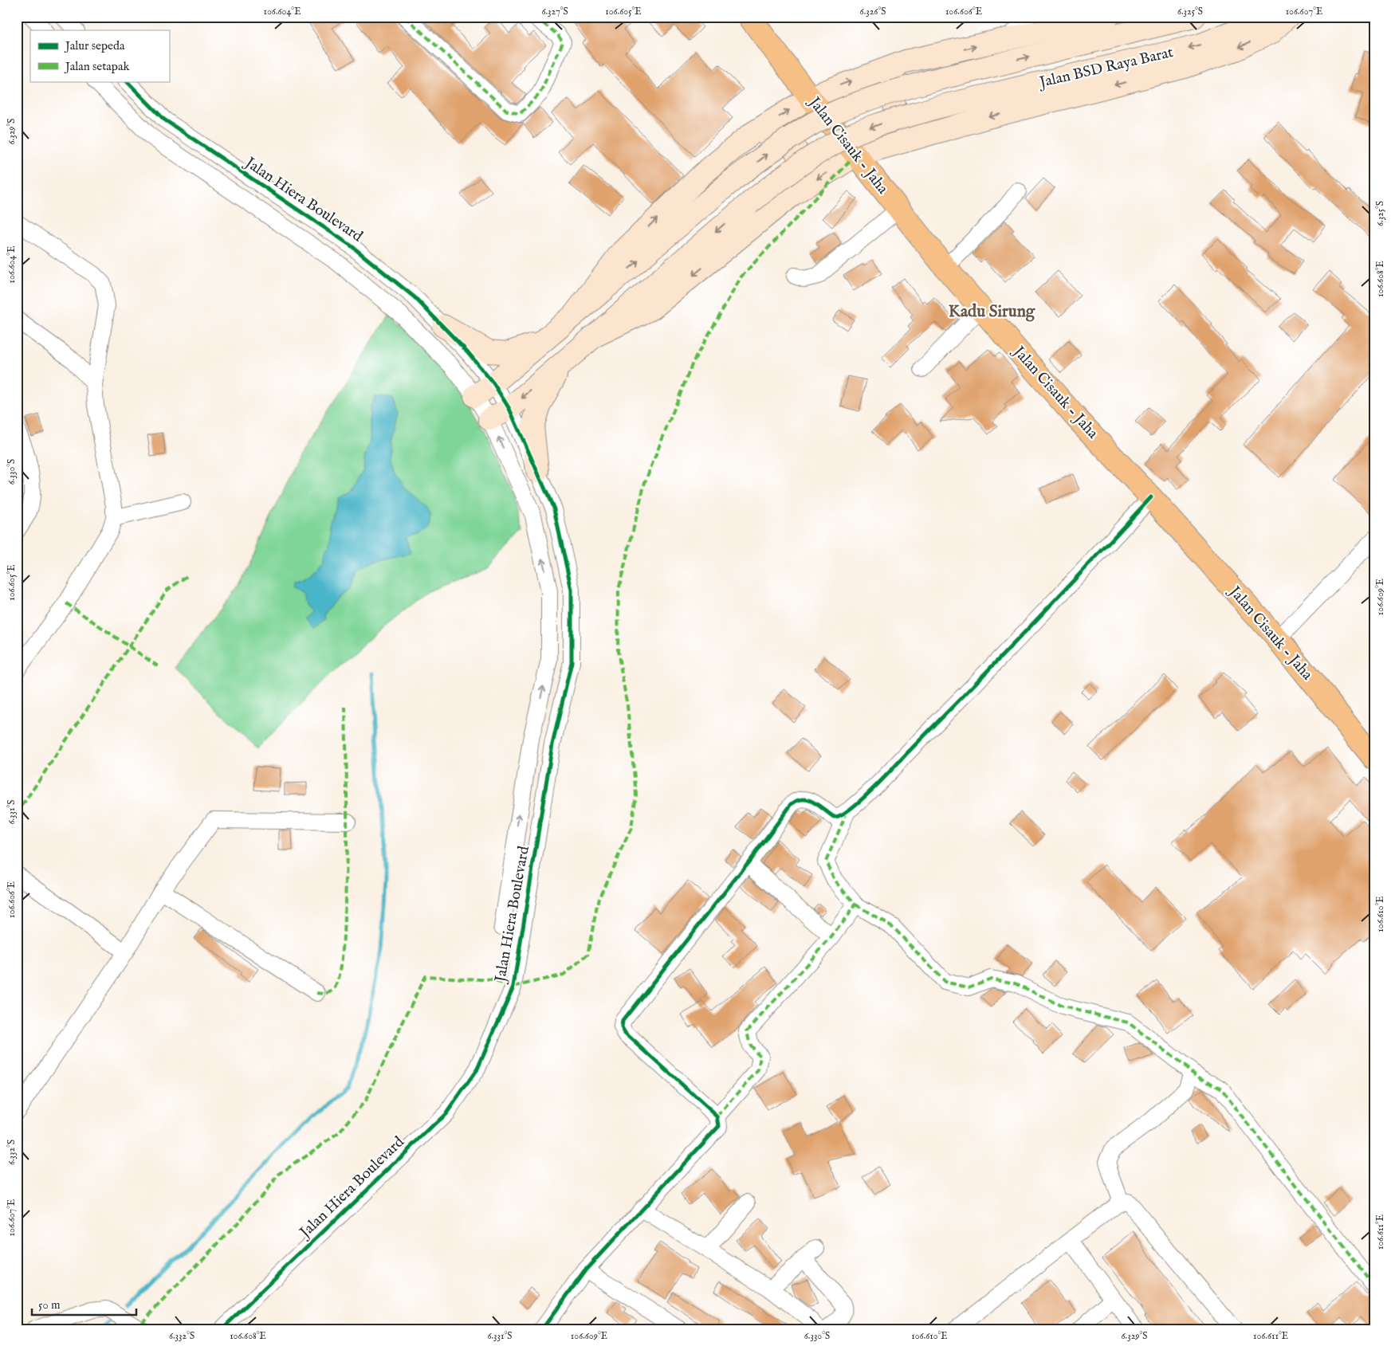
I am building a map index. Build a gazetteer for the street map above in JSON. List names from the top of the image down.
{
  "streets": {
    "main road": ["Jalan BSD Raya Barat", "Jalan Cisauk - Jaha"],
    "street": ["Jalan Hiera Boulevard"]
  },
  "districts": ["Kadu Sirung"],
  "legend": ["Jalur sepeda", "Jalan setapak"],
  "scale_bar": "50 m",
  "coordinates": [
    "106.604°E",
    "6.327°S",
    "106.605°E",
    "6.326°S",
    "106.606°E",
    "6.325°S",
    "106.607°E",
    "6.329°S",
    "106.608°E",
    "6.330°S",
    "106.609°E",
    "6.331°S",
    "106.610°E",
    "6.332°S",
    "106.611°E"
  ]
}
